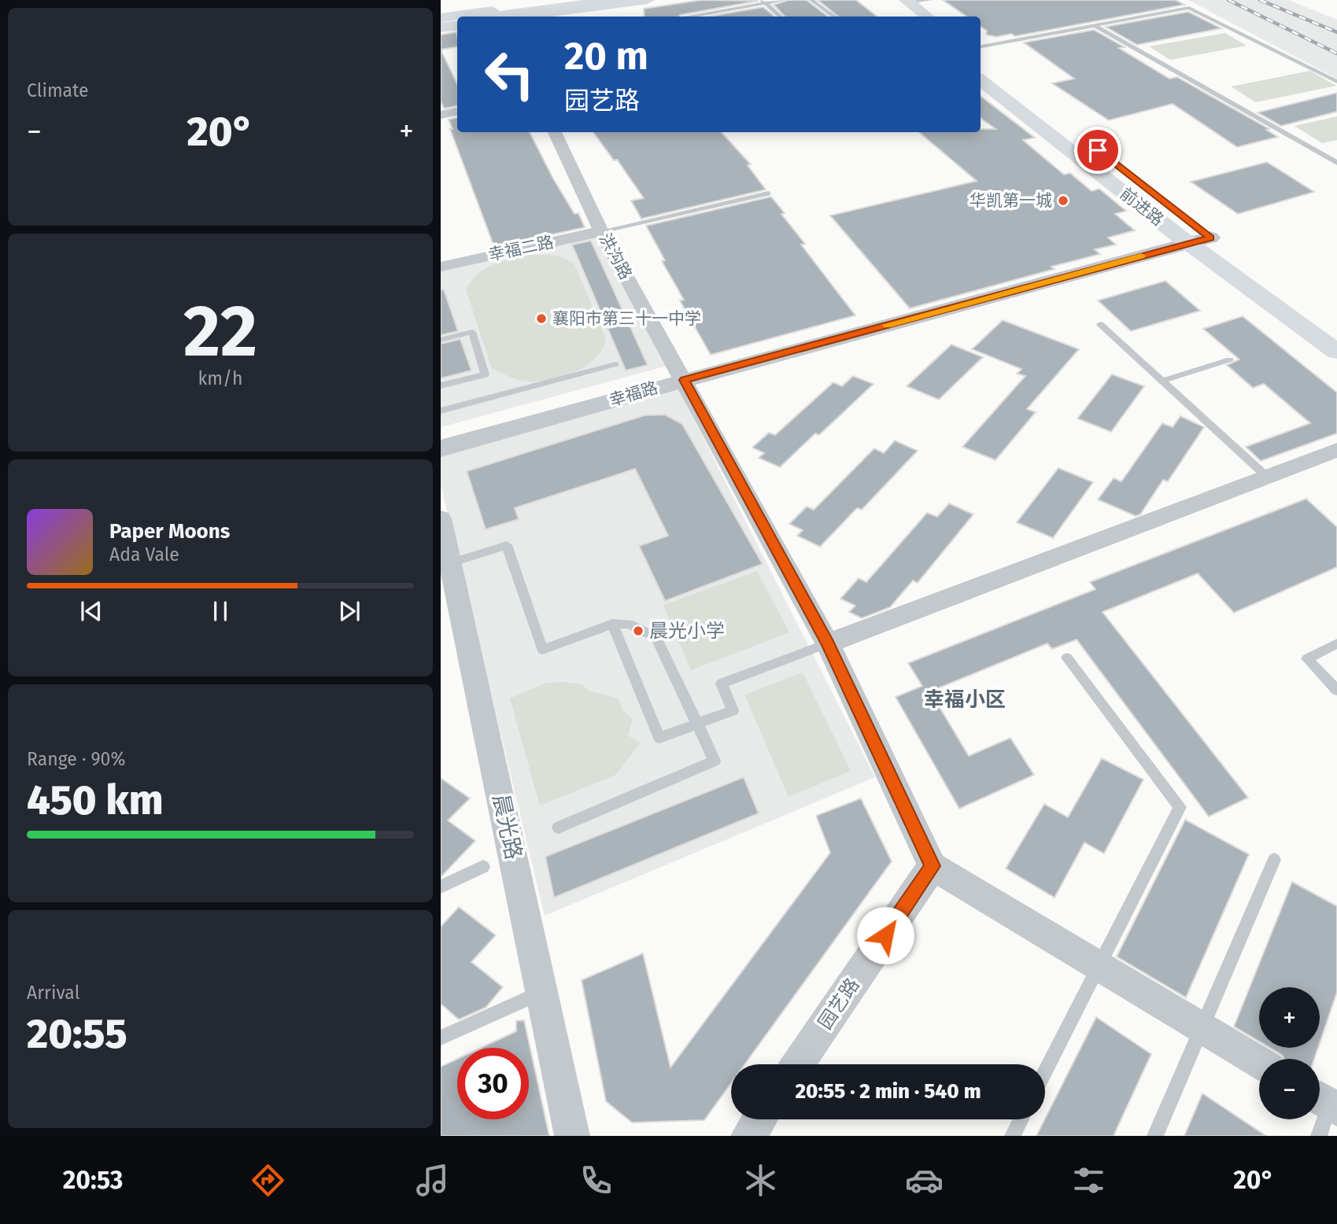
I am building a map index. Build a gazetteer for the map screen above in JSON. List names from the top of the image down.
{
  "streets": {
    "main road": ["前进路"],
    "street": [
      "幸福二路",
      "洪沟路",
      "幸福路",
      "晨光路",
      "园艺路"
    ]
  },
  "crossings": [
    ["前进路", "幸福路"],
    ["幸福二路", "洪沟路"],
    ["洪沟路", "幸福路"]
  ],
  "districts": ["幸福小区"],
  "places": ["华凯第一城", "襄阳市第三十一中学", "晨光小学"],
  "page": {
    "tile": [
      "Climate",
      ["22", "km/h"],
      ["Range · 90%", "450 km"],
      ["Arrival", "20:55"]
    ],
    "turn": ["20 m", "园艺路"],
    "heat": ["−", "20°", "+"],
    "song": ["Paper Moons", "Ada Vale"],
    "map_buttons": ["+", "−"],
    "limit": "30",
    "trip": "20:55 · 2 min · 540 m",
    "tabs": ["20:53", "20°"]
  }
}
